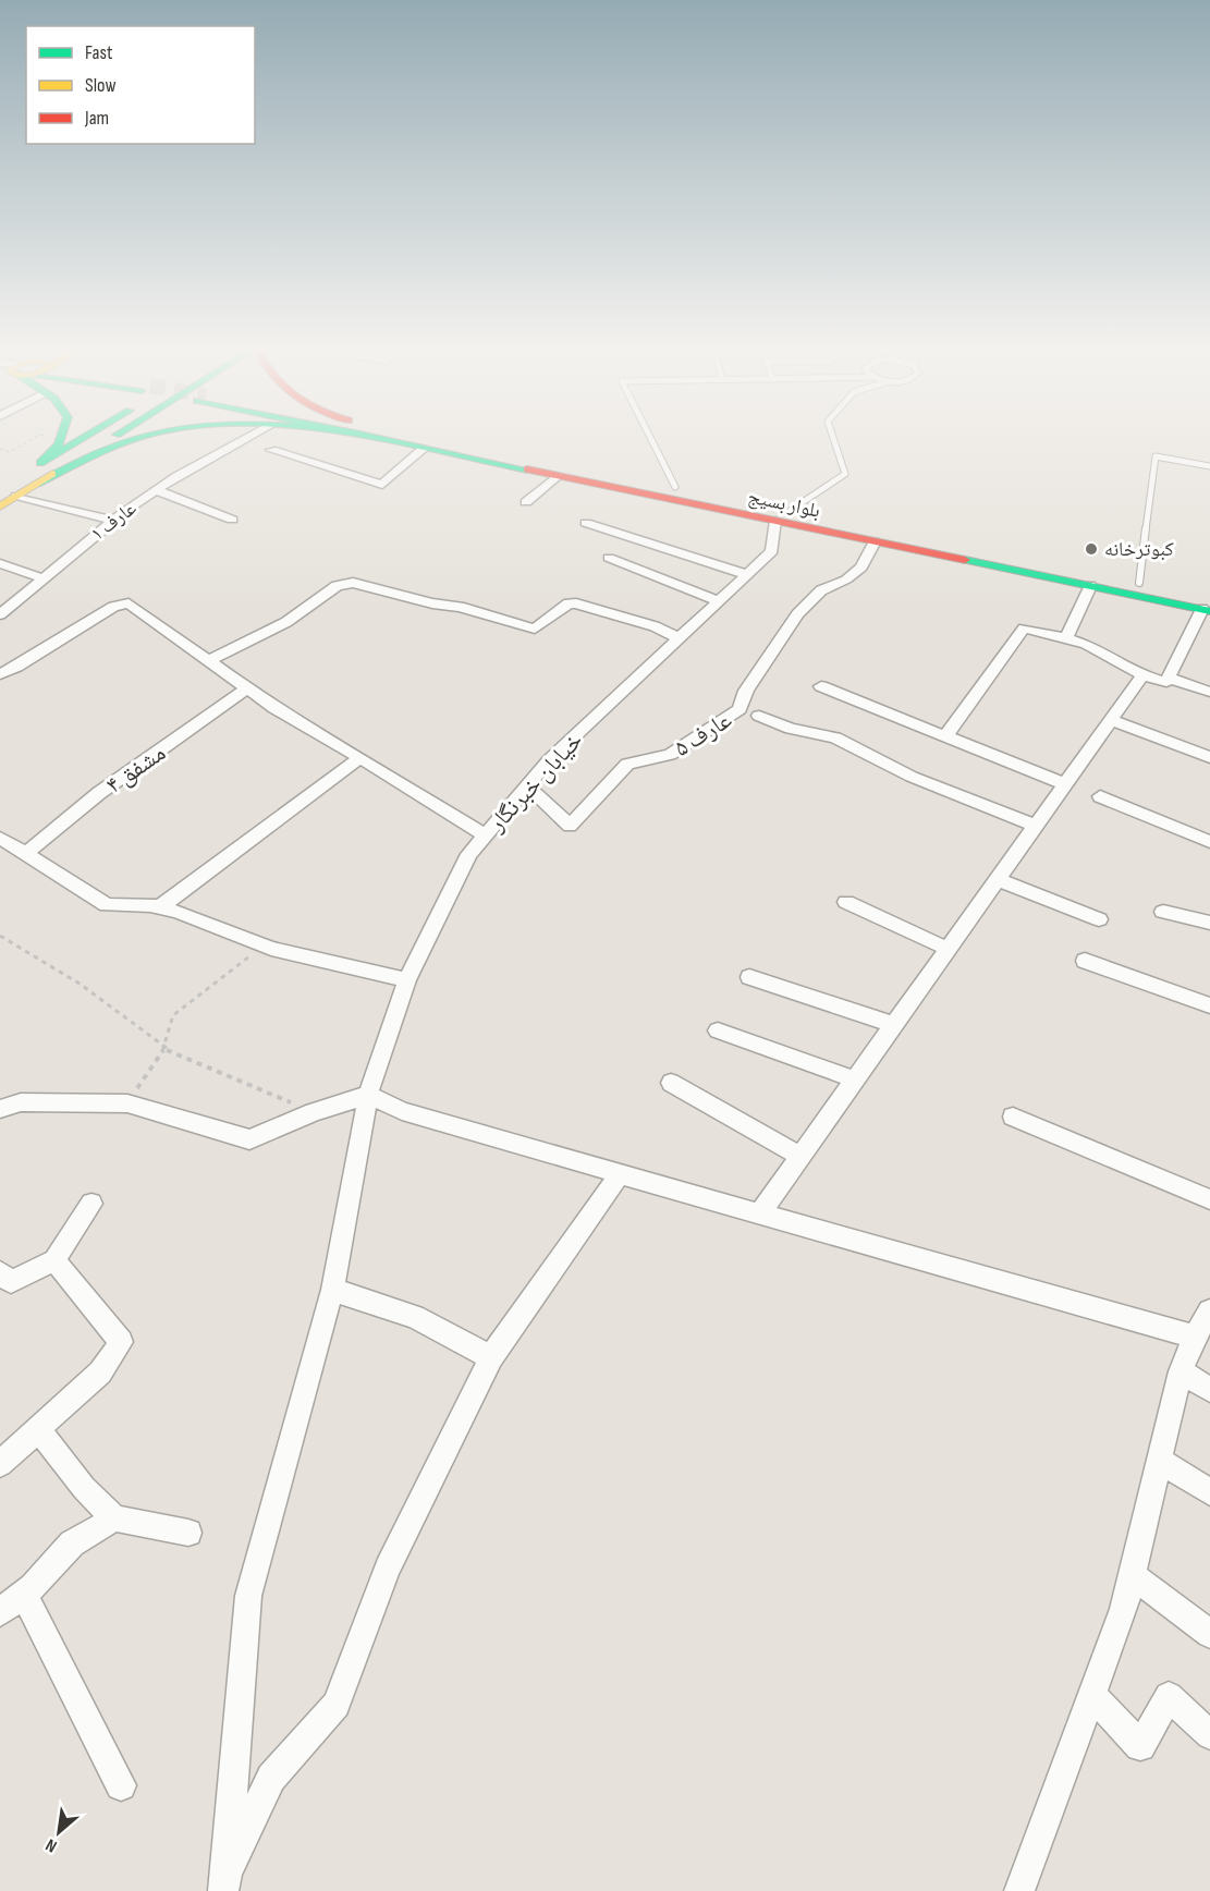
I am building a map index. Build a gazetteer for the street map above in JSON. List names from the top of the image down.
{
  "streets": {
    "main road": ["بلوار بسیج"],
    "street": [
      "عارف ۱",
      "عارف ۵",
      "مشفق ۴",
      "خیابان خبرنگار"
    ]
  },
  "crossings": [
    ["بلوار بسیج", "عارف ۵"],
    ["بلوار بسیج", "خیابان خبرنگار"],
    ["عارف ۵", "خیابان خبرنگار"]
  ],
  "places": ["کبوترخانه"],
  "legend": ["Fast", "Slow", "Jam"],
  "north": "bottom left"
}
